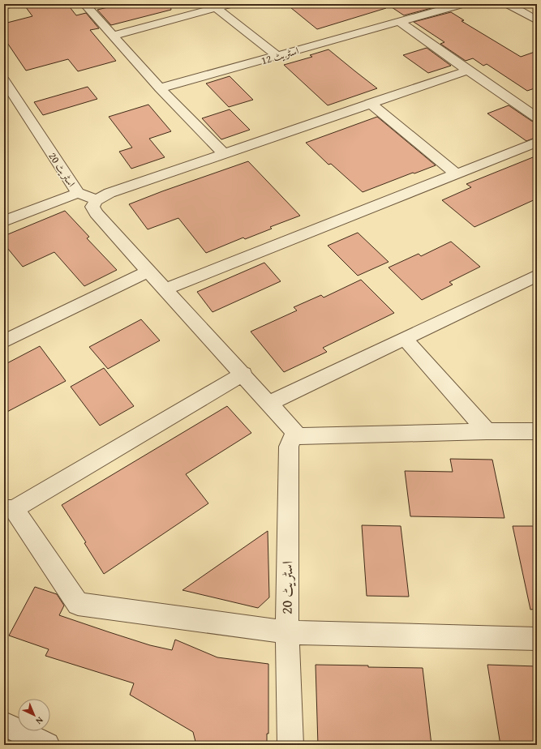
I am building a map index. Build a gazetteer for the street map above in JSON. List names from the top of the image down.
{
  "streets": {
    "street": ["اسٹریٹ 12", "اسٹریٹ 20"]
  },
  "north": "bottom right"
}
